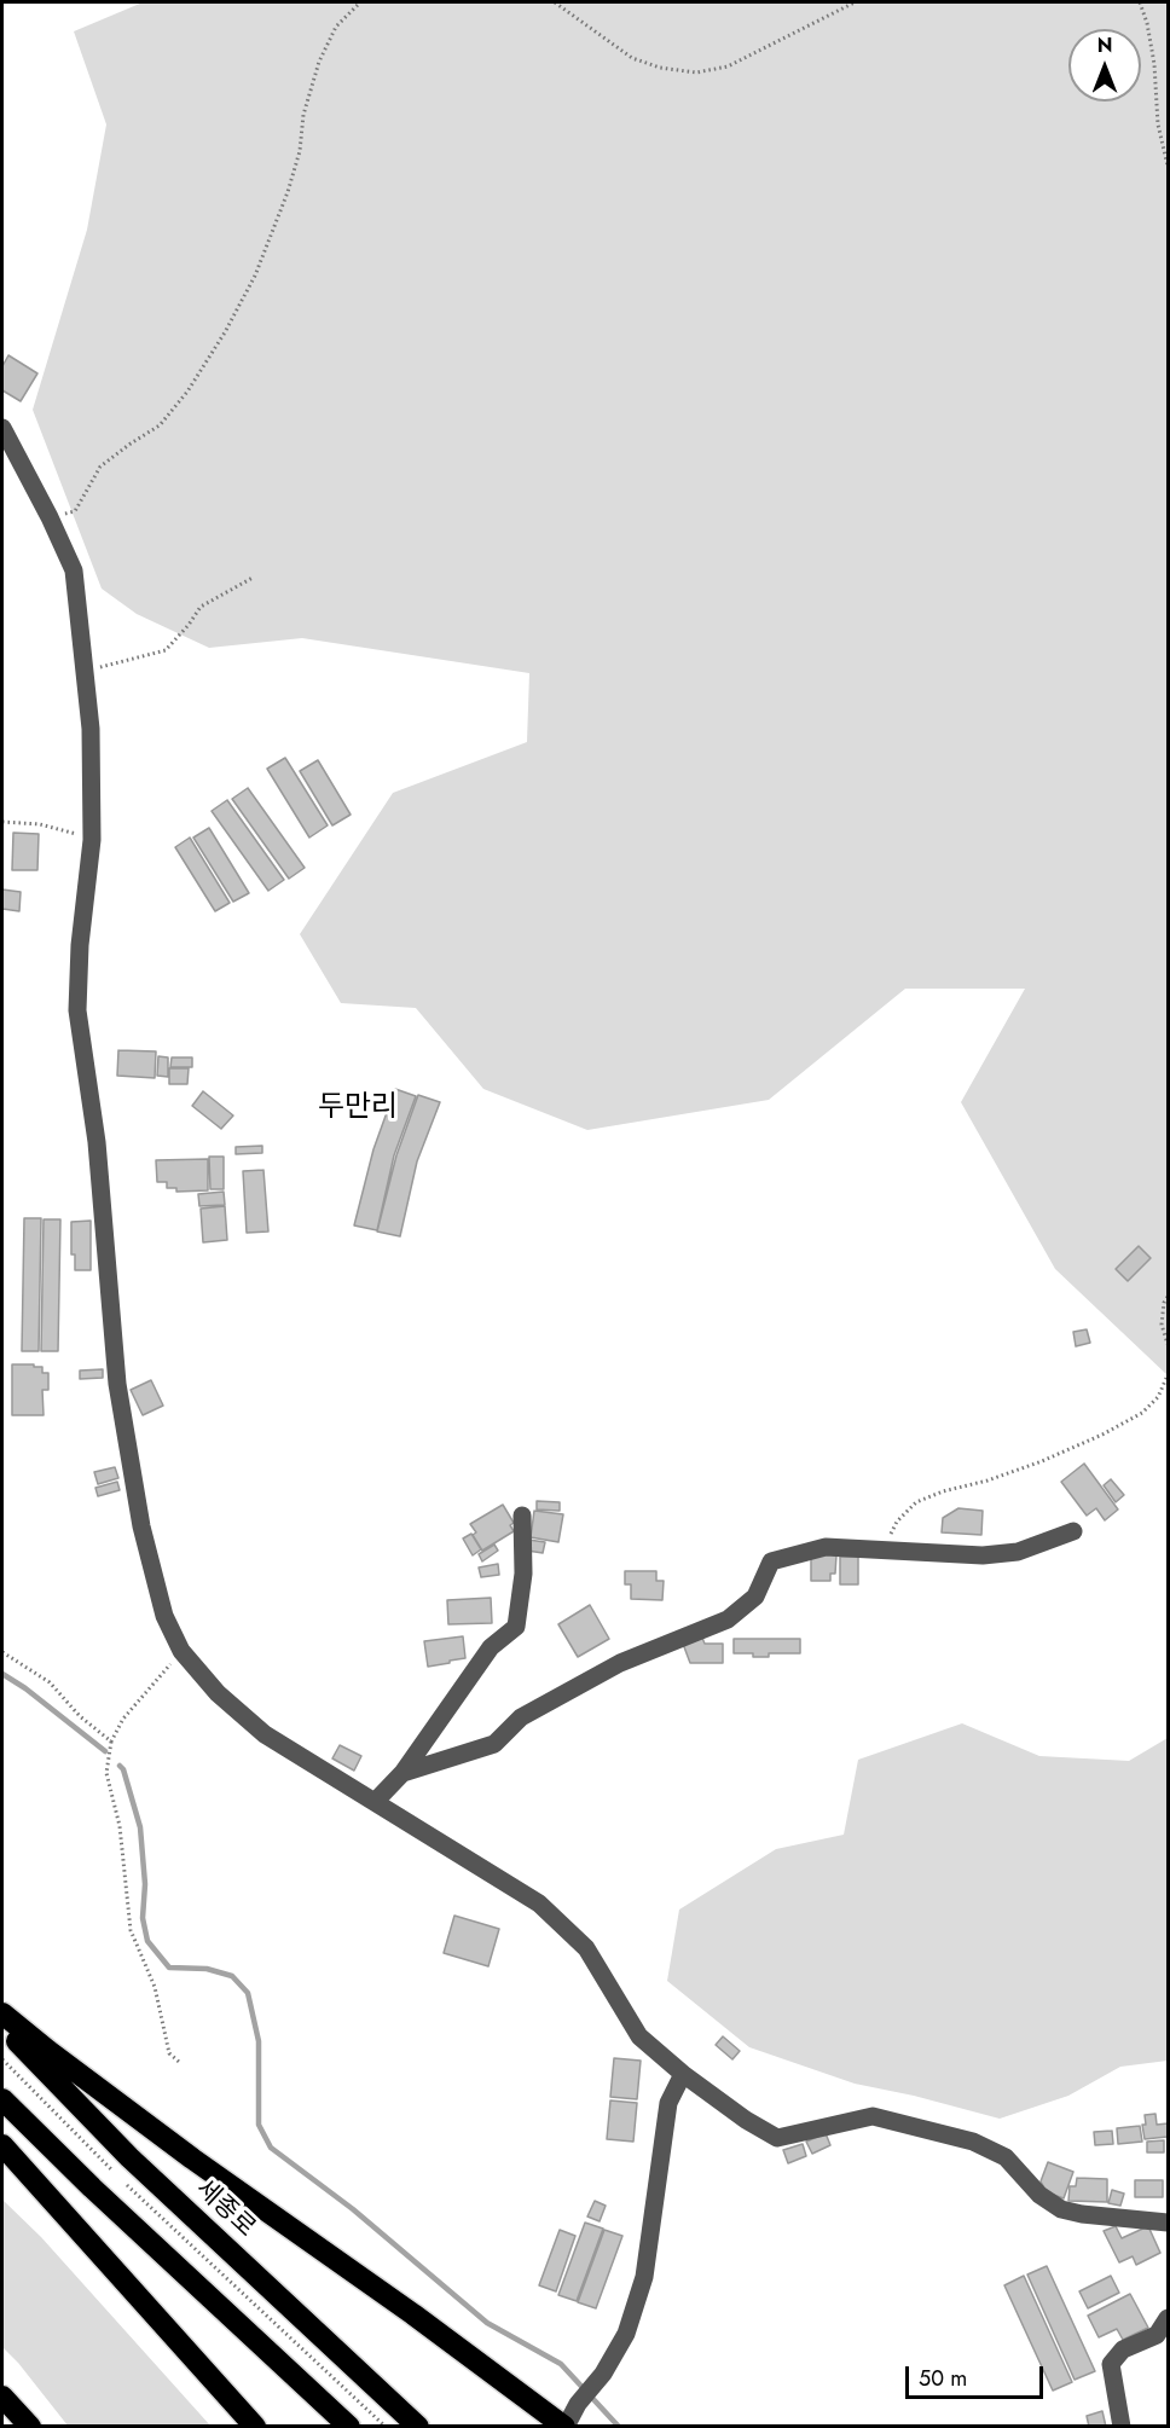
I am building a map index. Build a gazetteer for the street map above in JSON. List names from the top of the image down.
{
  "streets": {
    "highway": ["세종로"]
  },
  "districts": ["두만리"],
  "scale_bar": "50 m",
  "north": "top"
}
